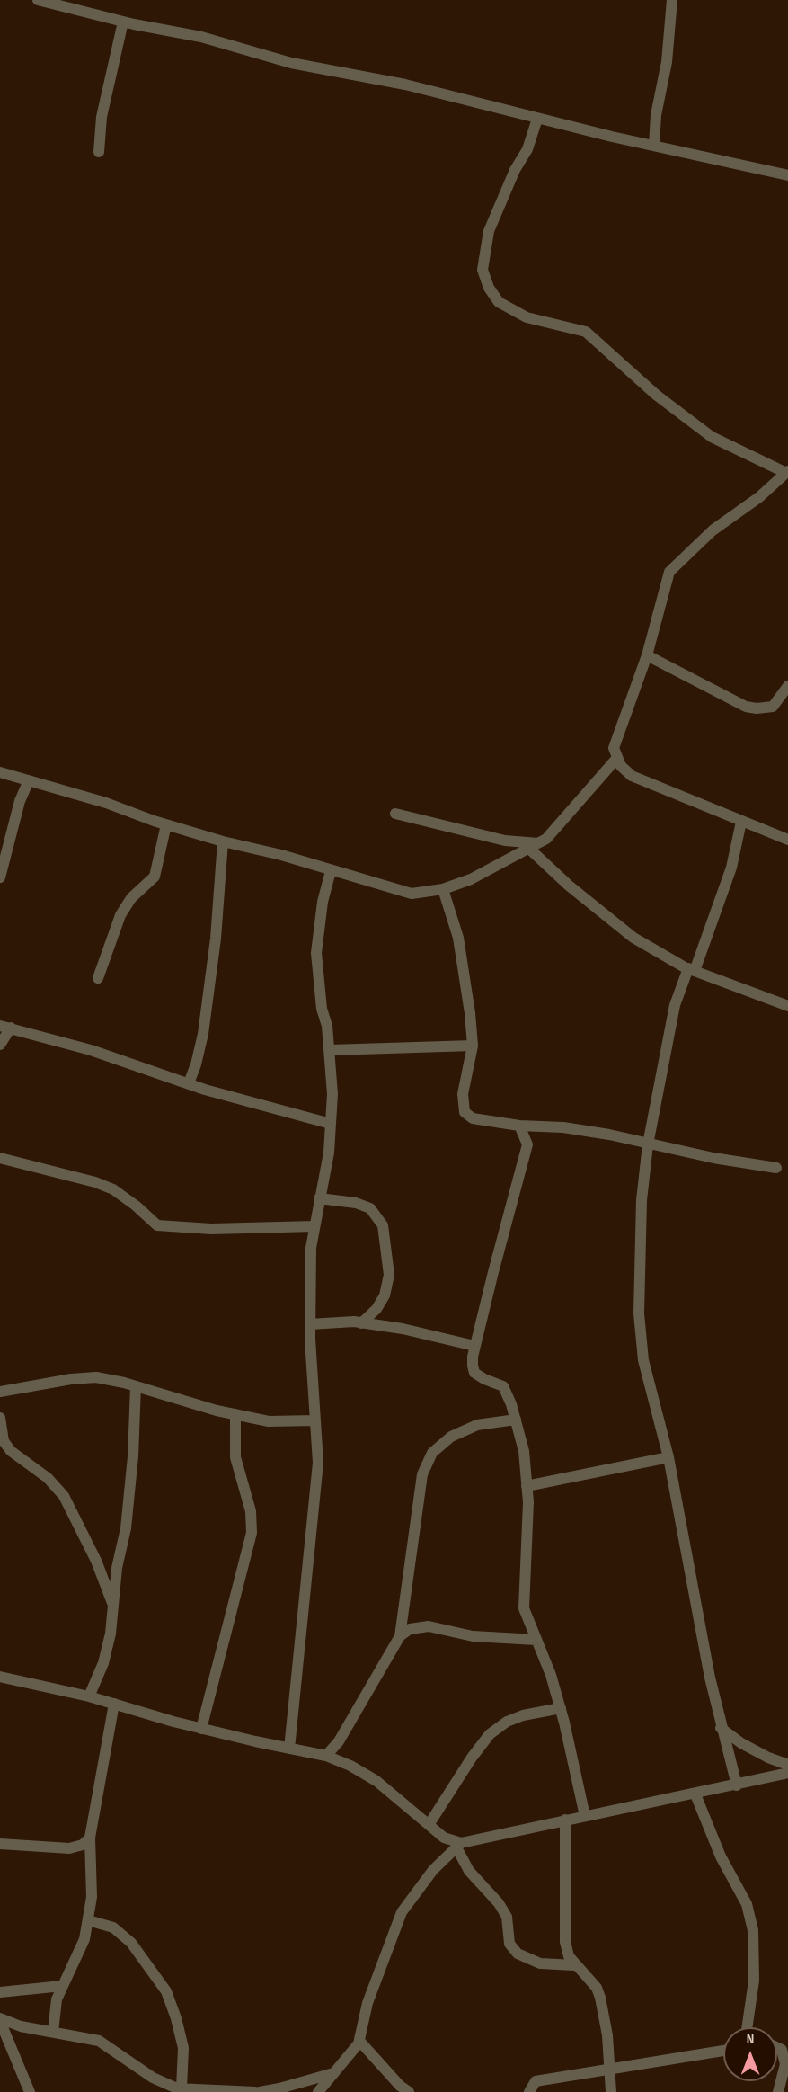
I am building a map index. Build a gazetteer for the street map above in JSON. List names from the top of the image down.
{
  "north": "top"
}
